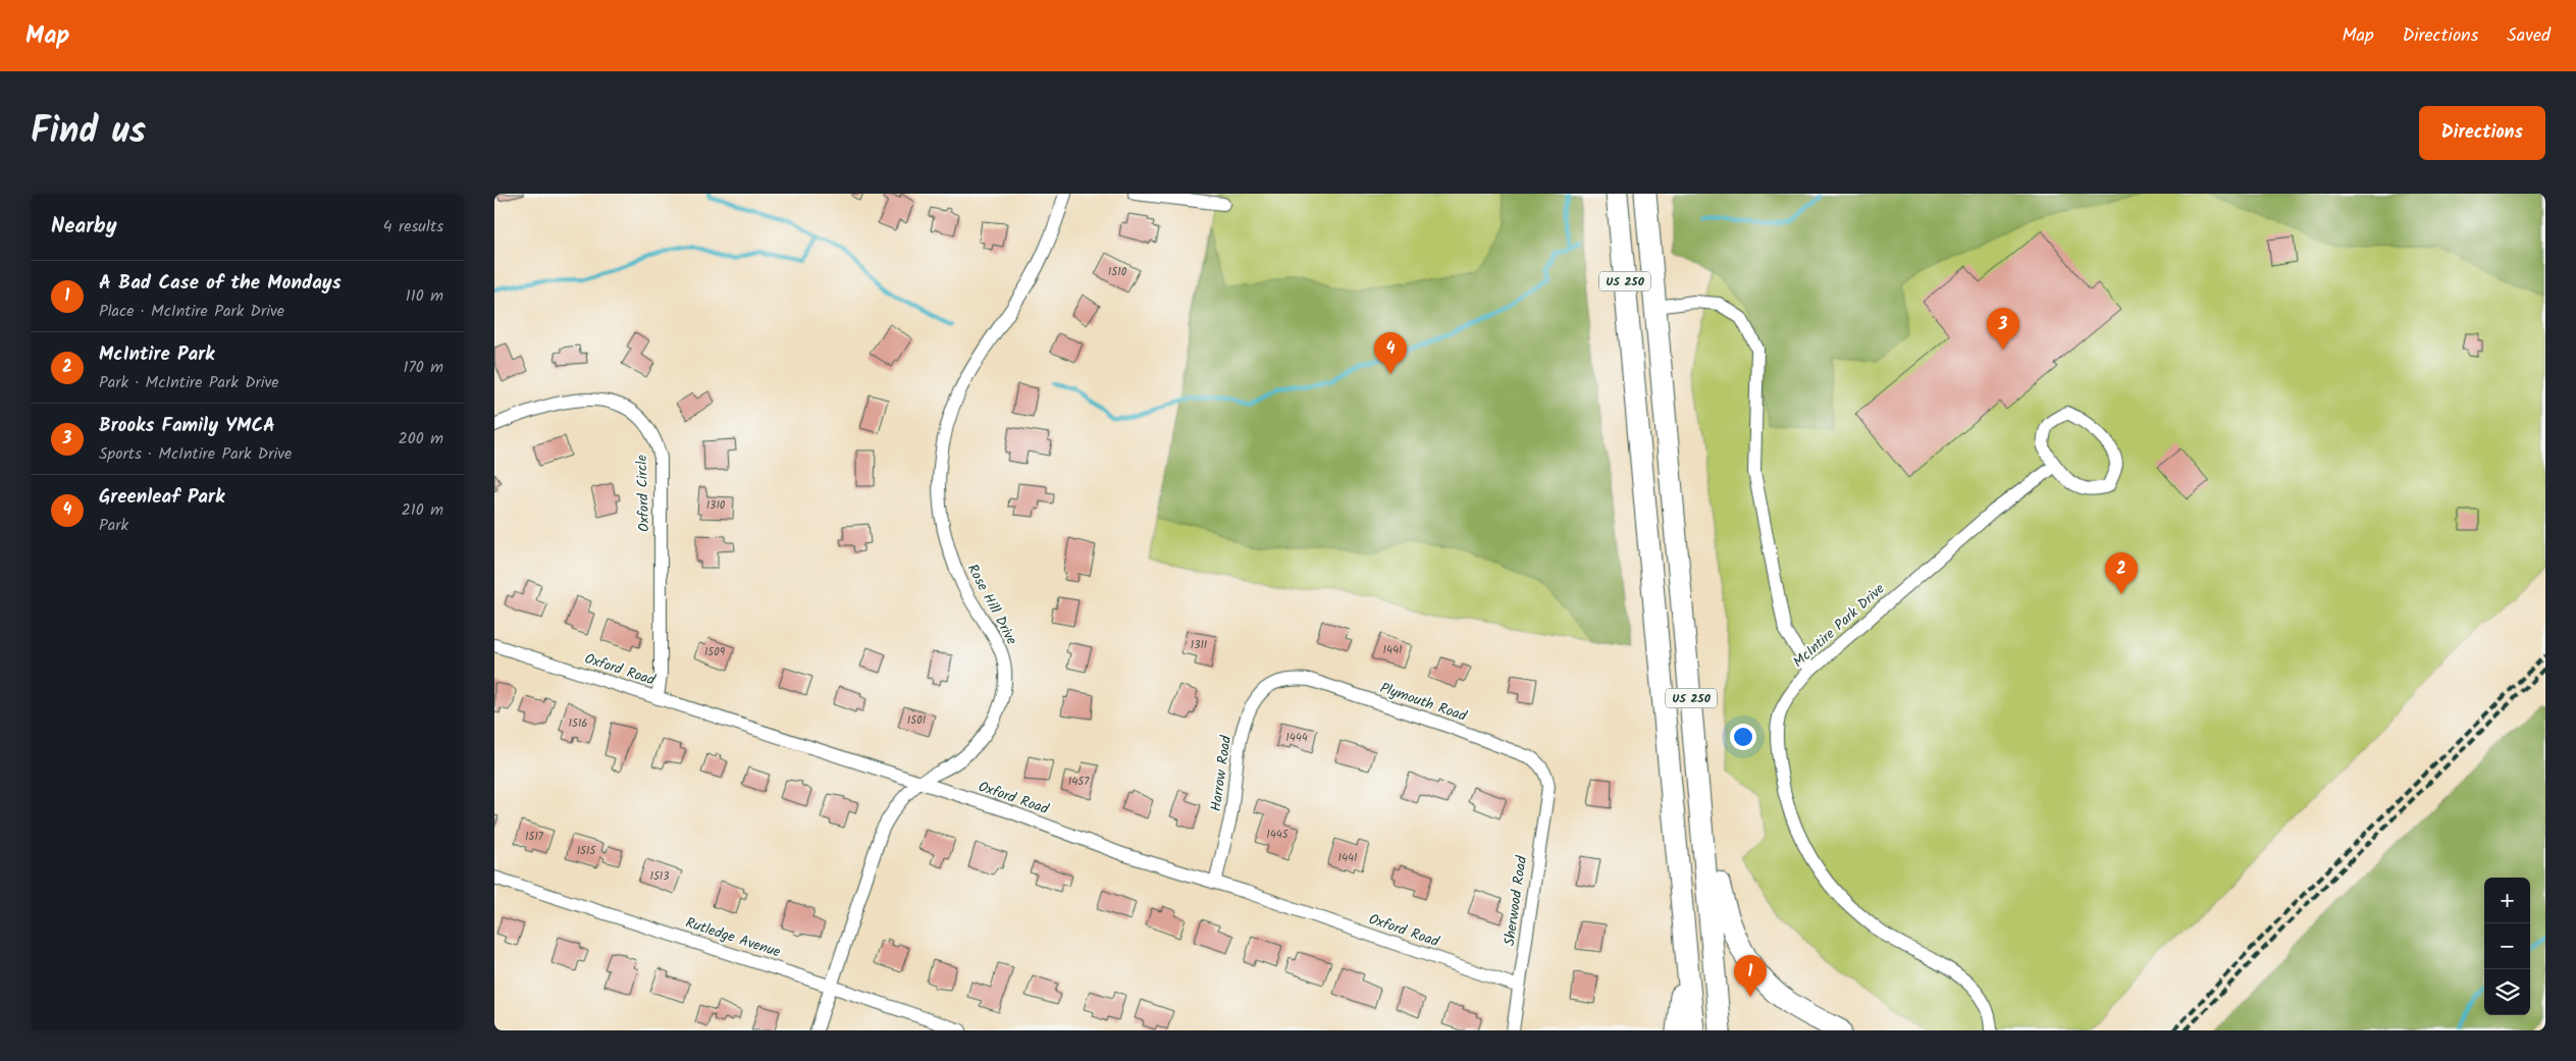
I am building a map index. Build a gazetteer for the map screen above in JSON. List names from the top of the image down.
{
  "streets": {
    "highway": ["US 250"],
    "street": [
      "Oxford Circle",
      "Rose Hill Drive",
      "McIntire Park Drive",
      "Oxford Road",
      "Plymouth Road",
      "Harrow Road",
      "Sherwood Road",
      "Rutledge Avenue"
    ]
  },
  "crossings": [
    ["Oxford Circle", "Oxford Road"],
    ["Rose Hill Drive", "Oxford Road"],
    ["Rose Hill Drive", "Rutledge Avenue"],
    ["Oxford Road", "Harrow Road"],
    ["Oxford Road", "Sherwood Road"],
    ["Plymouth Road", "Harrow Road"],
    ["Plymouth Road", "Sherwood Road"]
  ],
  "house_numbers": [
    "1510",
    "1310",
    "1311",
    "1441",
    "1509",
    "1501",
    "1516",
    "1444",
    "1457",
    "1445",
    "1517",
    "1515",
    "1441",
    "1513"
  ],
  "page": {
    "header": "Map",
    "nav": ["Map", "Directions", "Saved"],
    "title": "Find us",
    "buttons": "Directions",
    "heading": ["Nearby", "4 results"],
    "list": [
      {
        "mark": "1",
        "name": "A Bad Case of the Mondays",
        "note": "Place · McIntire Park Drive",
        "value": "110 m"
      },
      {
        "mark": "2",
        "name": "McIntire Park",
        "note": "Park · McIntire Park Drive",
        "value": "170 m"
      },
      {
        "mark": "3",
        "name": "Brooks Family YMCA",
        "note": "Sports · McIntire Park Drive",
        "value": "200 m"
      },
      {
        "mark": "4",
        "name": "Greenleaf Park",
        "note": "Park",
        "value": "210 m"
      }
    ],
    "pins": [
      "3",
      "4",
      "2",
      "1"
    ],
    "map_buttons": ["+", "−"]
  }
}
